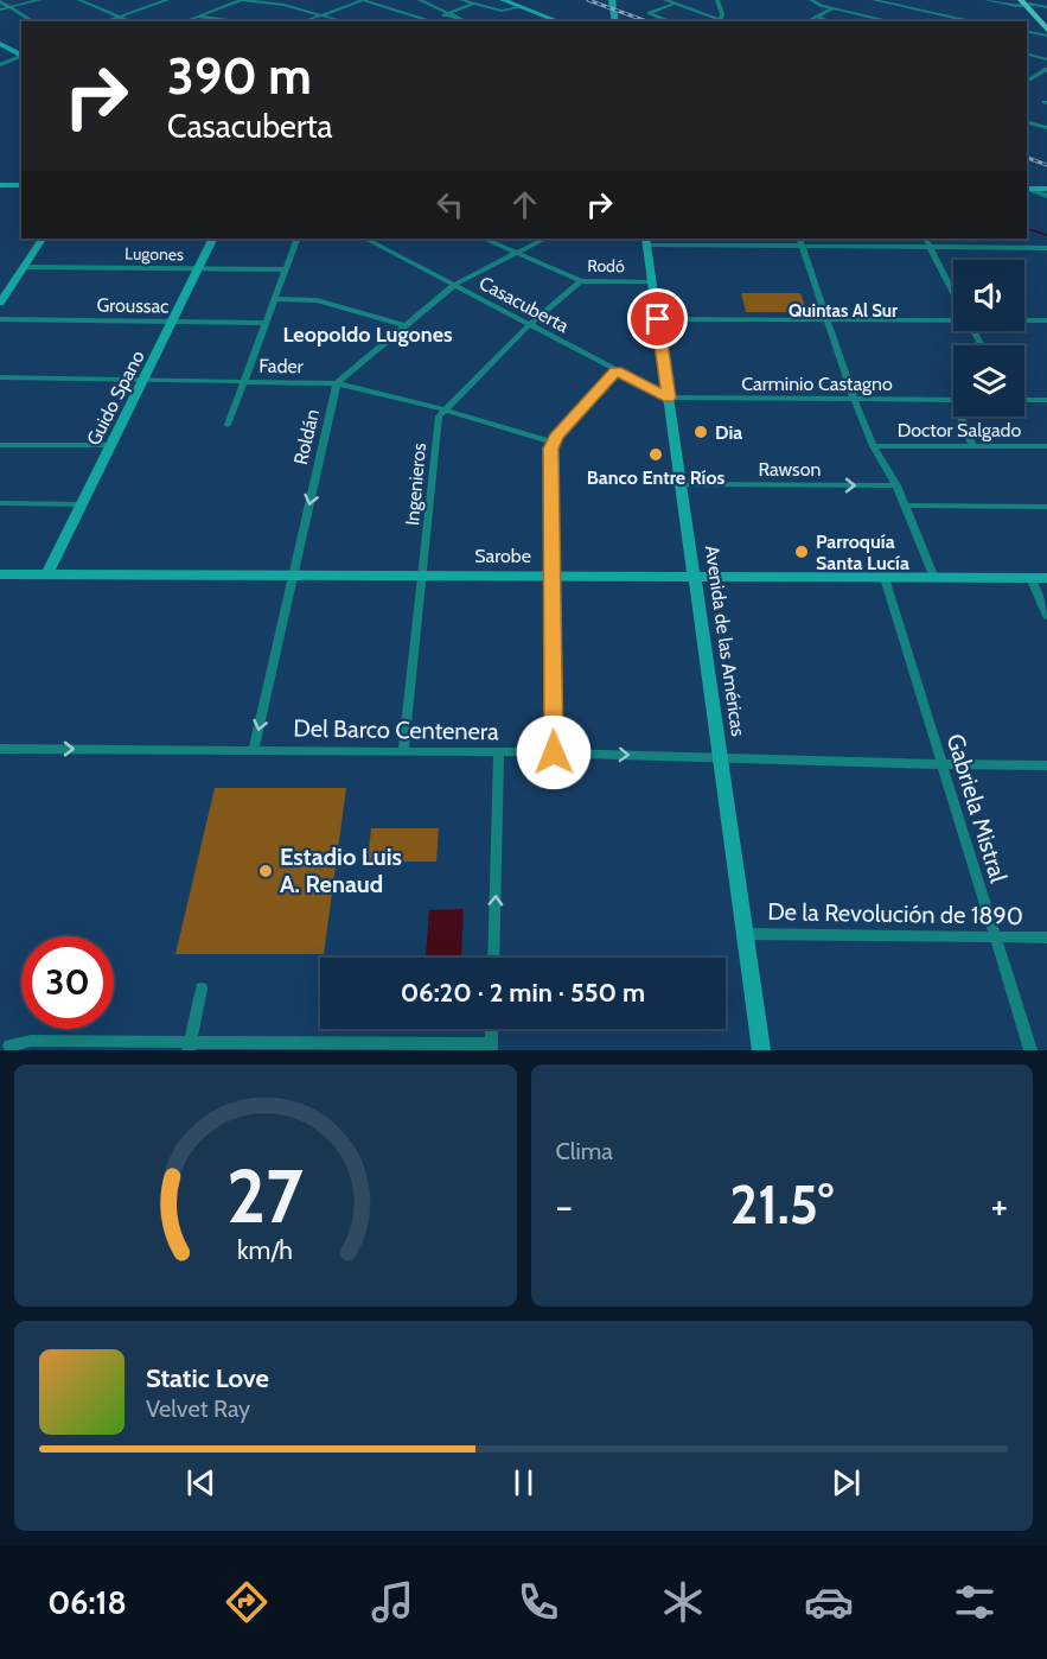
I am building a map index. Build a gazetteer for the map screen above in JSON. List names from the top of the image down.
{
  "streets": {
    "main road": ["Guido Spano", "Sarobe", "Avenida de las Américas"],
    "street": [
      "Lugones",
      "Rodó",
      "Casacuberta",
      "Groussac",
      "Fader",
      "Carminio Castagno",
      "Doctor Salgado",
      "Roldán",
      "Rawson",
      "Ingenieros",
      "Del Barco Centenera",
      "Gabriela Mistral",
      "De la Revolución de 1890"
    ]
  },
  "crossings": [
    ["Lugones", "Guido Spano"],
    ["Rodó", "Avenida de las Américas"],
    ["Casacuberta", "Carminio Castagno"],
    ["Casacuberta", "Avenida de las Américas"],
    ["Groussac", "Guido Spano"],
    ["Fader", "Guido Spano"],
    ["Fader", "Roldán"],
    ["Fader", "Ingenieros"],
    ["Carminio Castagno", "Avenida de las Américas"],
    ["Guido Spano", "Sarobe"],
    ["Roldán", "Sarobe"],
    ["Roldán", "Del Barco Centenera"],
    ["Rawson", "Avenida de las Américas"],
    ["Ingenieros", "Sarobe"],
    ["Ingenieros", "Del Barco Centenera"],
    ["Sarobe", "Avenida de las Américas"],
    ["Sarobe", "Gabriela Mistral"],
    ["Avenida de las Américas", "Del Barco Centenera"],
    ["Avenida de las Américas", "De la Revolución de 1890"],
    ["Del Barco Centenera", "Gabriela Mistral"],
    ["Gabriela Mistral", "De la Revolución de 1890"]
  ],
  "one_way": ["Roldán", "Rawson", "Del Barco Centenera"],
  "districts": ["Quintas Al Sur", "Leopoldo Lugones"],
  "places": [
    "Dia",
    "Banco Entre Ríos",
    "Parroquía Santa Lucía",
    "Estadio Luis A. Renaud"
  ],
  "page": {
    "turn": ["390 m", "Casacuberta"],
    "limit": "30",
    "trip": "06:20 · 2 min · 550 m",
    "tile": "Clima",
    "heat": ["−", "21.5°", "+"],
    "song": ["Static Love", "Velvet Ray"],
    "tabs": "06:18",
    "gauge": ["27", "km/h"]
  }
}
